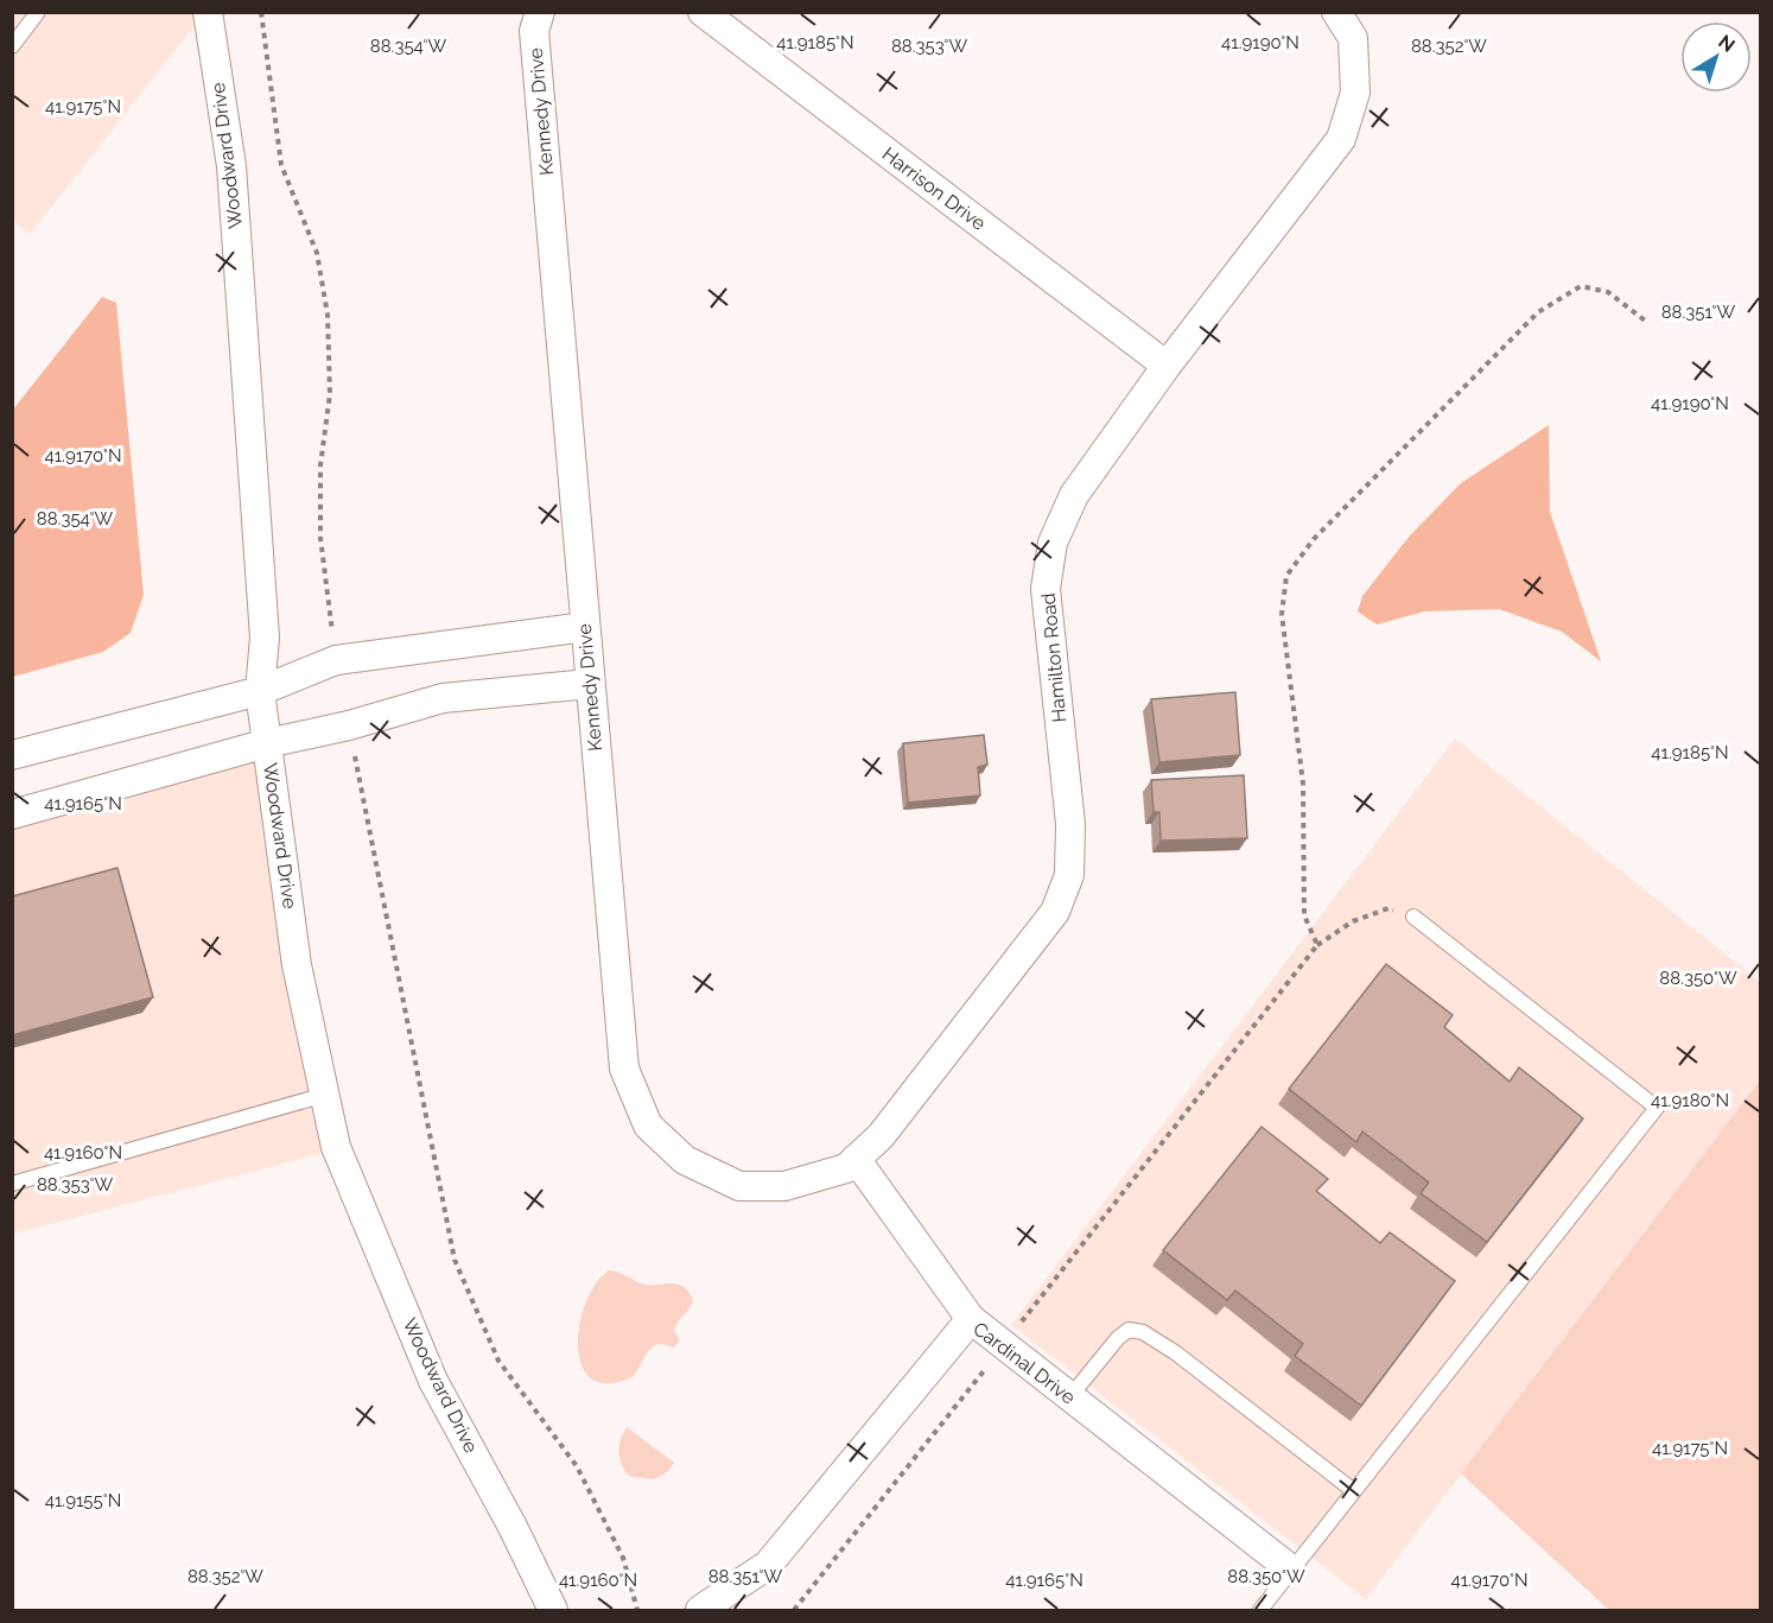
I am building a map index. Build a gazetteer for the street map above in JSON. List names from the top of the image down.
{
  "streets": {
    "street": [
      "Kennedy Drive",
      "Woodward Drive",
      "Harrison Drive",
      "Hamilton Road",
      "Cardinal Drive"
    ]
  },
  "crossings": [
    ["Kennedy Drive", "Hamilton Road"],
    ["Harrison Drive", "Hamilton Road"]
  ],
  "north": "top right",
  "coordinates": [
    "41.9185°N",
    "41.9190°N",
    "88.354°W",
    "88.353°W",
    "88.352°W",
    "41.9175°N",
    "88.351°W",
    "41.9170°N",
    "41.9165°N",
    "88.350°W",
    "41.9180°N",
    "41.9160°N",
    "41.9155°N"
  ]
}
